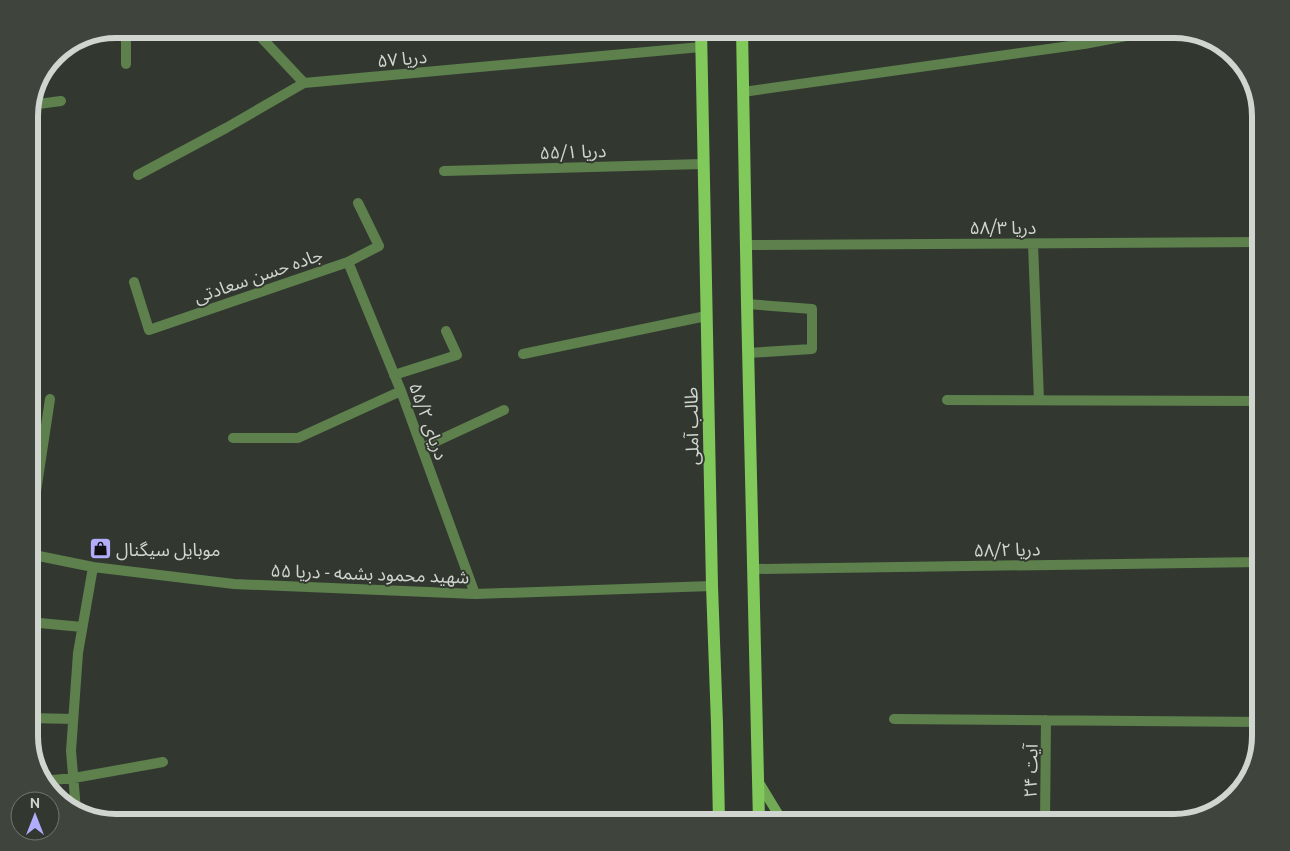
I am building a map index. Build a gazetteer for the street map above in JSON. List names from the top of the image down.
{
  "streets": {
    "main road": ["طالب آملی"],
    "street": [
      "دریا ۵۷",
      "دریا ۵۵/۱",
      "دریا ۵۸/۳",
      "جاده حسن سعادتی",
      "دریای ۵۵/۲",
      "دریا ۵۸/۲",
      "شهید محمود بشمه - دریا ۵۵",
      "آیت ۲۴"
    ]
  },
  "crossings": [
    ["دریا ۵۷", "طالب آملی"],
    ["دریا ۵۵/۱", "طالب آملی"],
    ["جاده حسن سعادتی", "دریای ۵۵/۲"],
    ["دریای ۵۵/۲", "شهید محمود بشمه - دریا ۵۵"],
    ["طالب آملی", "شهید محمود بشمه - دریا ۵۵"]
  ],
  "places": {
    "shop": ["موبایل سیگنال"]
  },
  "north": "top"
}
